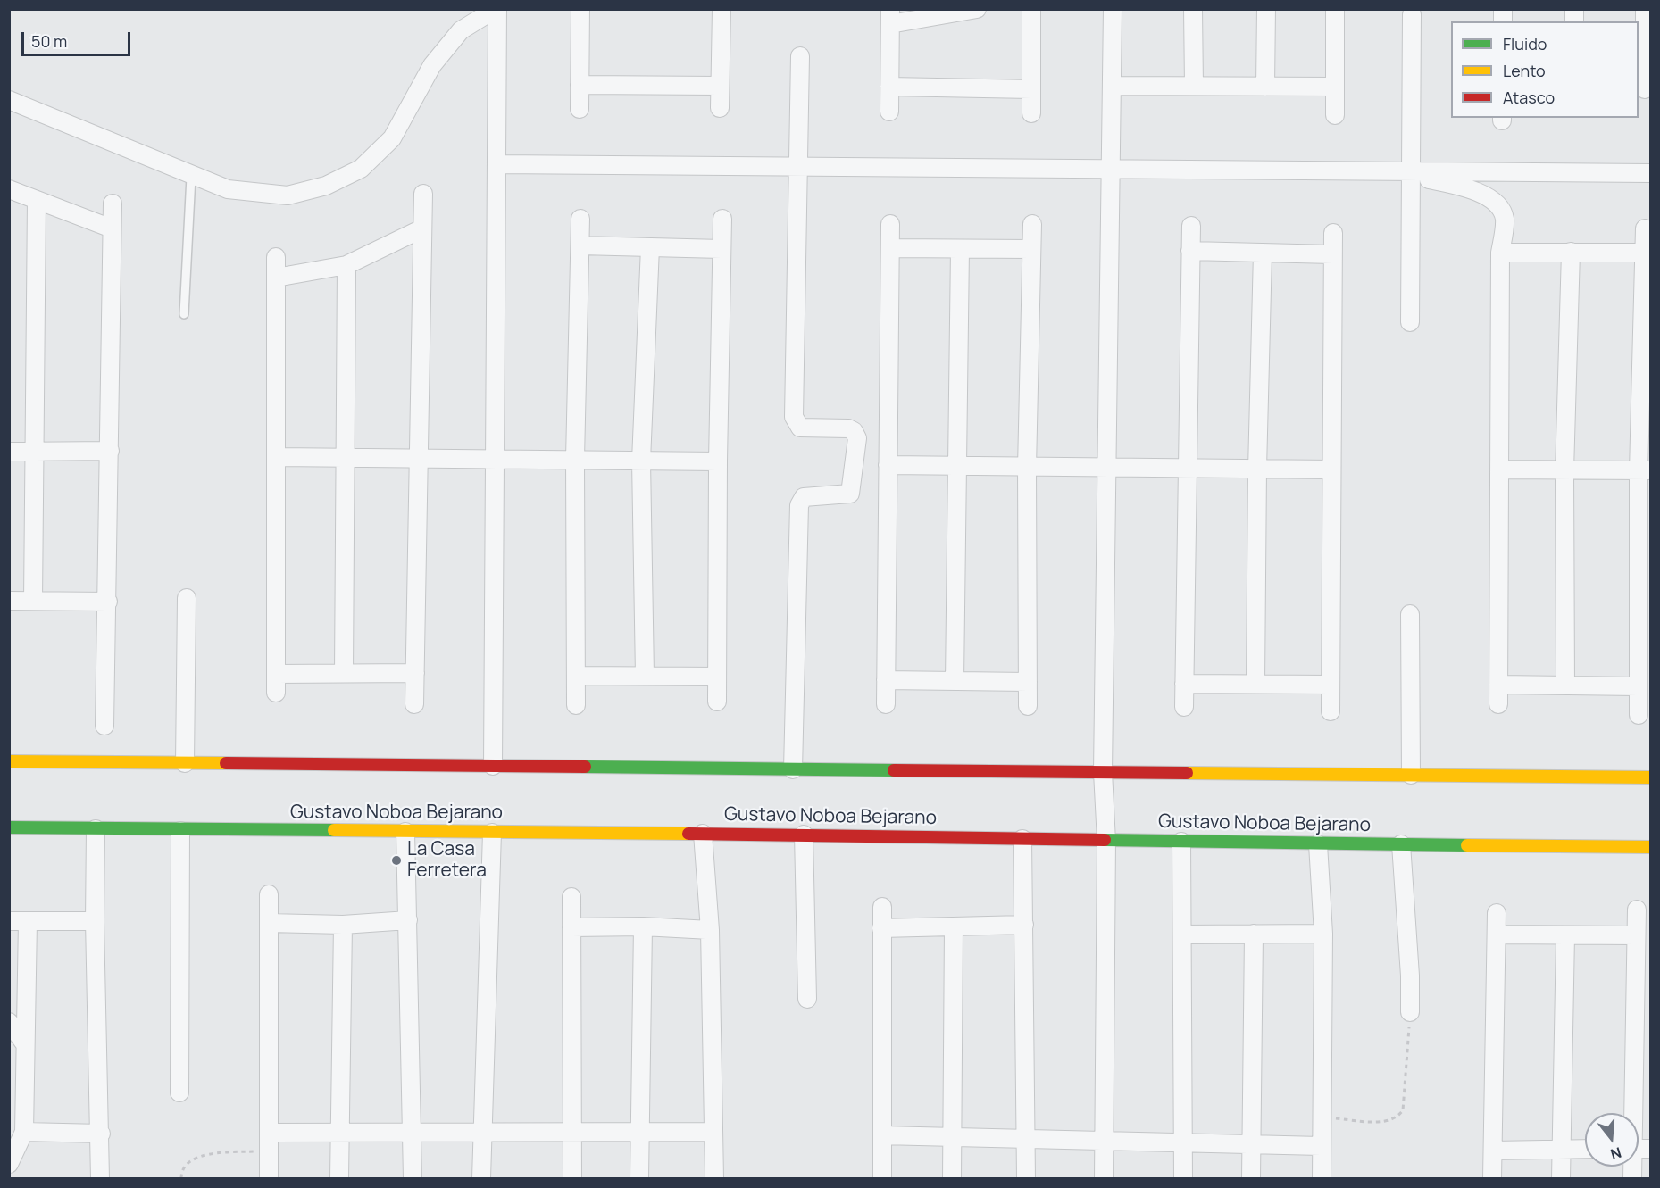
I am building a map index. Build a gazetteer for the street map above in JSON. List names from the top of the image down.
{
  "streets": {
    "street": ["Gustavo Noboa Bejarano"]
  },
  "places": ["La Casa Ferretera"],
  "legend": ["Fluido", "Lento", "Atasco"],
  "scale_bar": "50 m",
  "north": "bottom"
}
